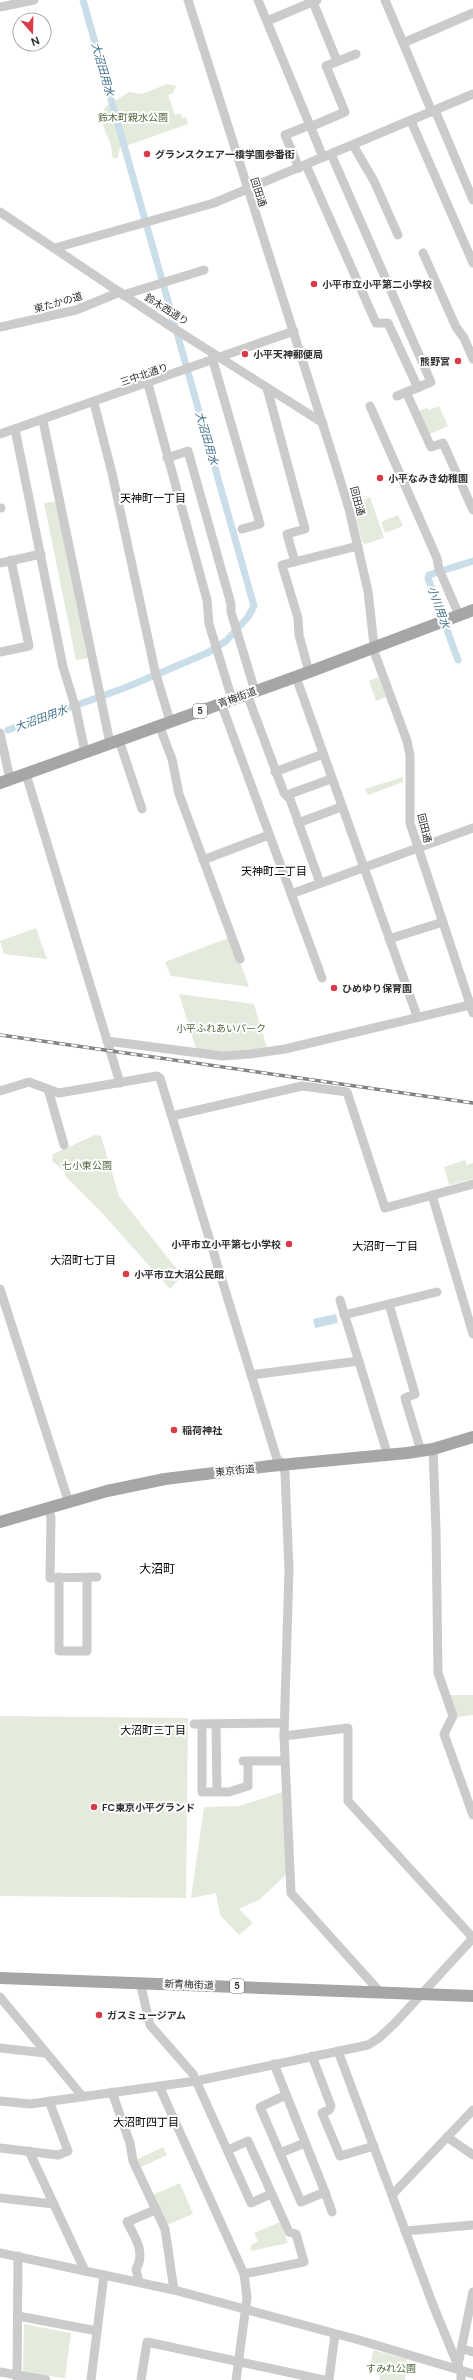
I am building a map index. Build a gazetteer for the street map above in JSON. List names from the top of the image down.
{
  "streets": {
    "main road": [
      "青梅街道",
      "5",
      "東京街道",
      "新青梅街道"
    ],
    "street": [
      "回田通",
      "東たかの道",
      "鈴木西通り",
      "三中北通り"
    ]
  },
  "crossings": [
    ["回田通", "鈴木西通り"],
    ["回田通", "三中北通り"],
    ["回田通", "青梅街道"],
    ["東たかの道", "鈴木西通り"],
    ["鈴木西通り", "三中北通り"]
  ],
  "districts": [
    "天神町一丁目",
    "天神町二丁目",
    "大沼町一丁目",
    "大沼町七丁目",
    "大沼町",
    "大沼町三丁目",
    "大沼町四丁目"
  ],
  "water": ["大沼田用水", "小川用水"],
  "parks": [
    "鈴木町親水公園",
    "小平ふれあいパーク",
    "七小東公園",
    "すみれ公園"
  ],
  "places": [
    "グランスクエア一橋学園参番街",
    "小平市立小平第二小学校",
    "小平天神郵便局",
    "熊野宮",
    "小平なみき幼稚園",
    "ひめゆり保育園",
    "小平市立小平第七小学校",
    "小平市立大沼公民館",
    "稲荷神社",
    "FC東京小平グランド",
    "ガスミュージアム"
  ],
  "north": "bottom"
}
